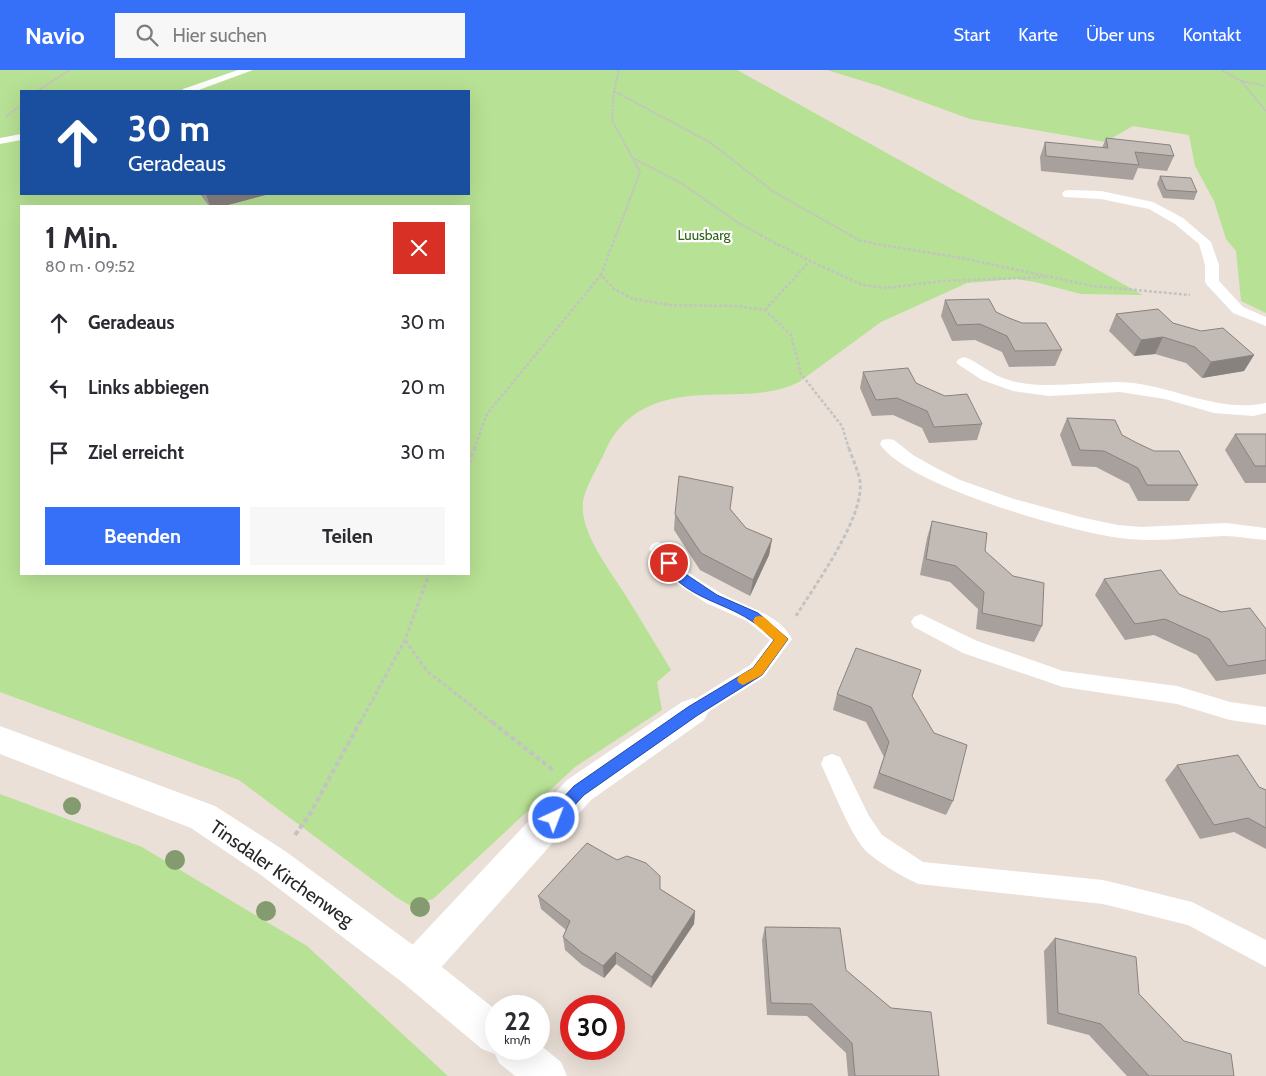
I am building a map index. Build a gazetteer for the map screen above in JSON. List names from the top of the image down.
{
  "streets": {
    "street": ["Tinsdaler Kirchenweg"]
  },
  "parks": ["Luusbarg"],
  "page": {
    "header": "Navio",
    "search": "Hier suchen",
    "nav": [
      "Start",
      "Karte",
      "Über uns",
      "Kontakt"
    ],
    "turn": ["30 m", "Geradeaus"],
    "heading": ["1 Min.", "80 m · 09:52"],
    "list": [
      {
        "name": "Geradeaus",
        "value": "30 m"
      },
      {
        "name": "Links abbiegen",
        "value": "20 m"
      },
      {
        "name": "Ziel erreicht",
        "value": "30 m"
      }
    ],
    "buttons": ["Beenden", "Teilen"],
    "speed": "22 km/h",
    "limit": "30"
  }
}
